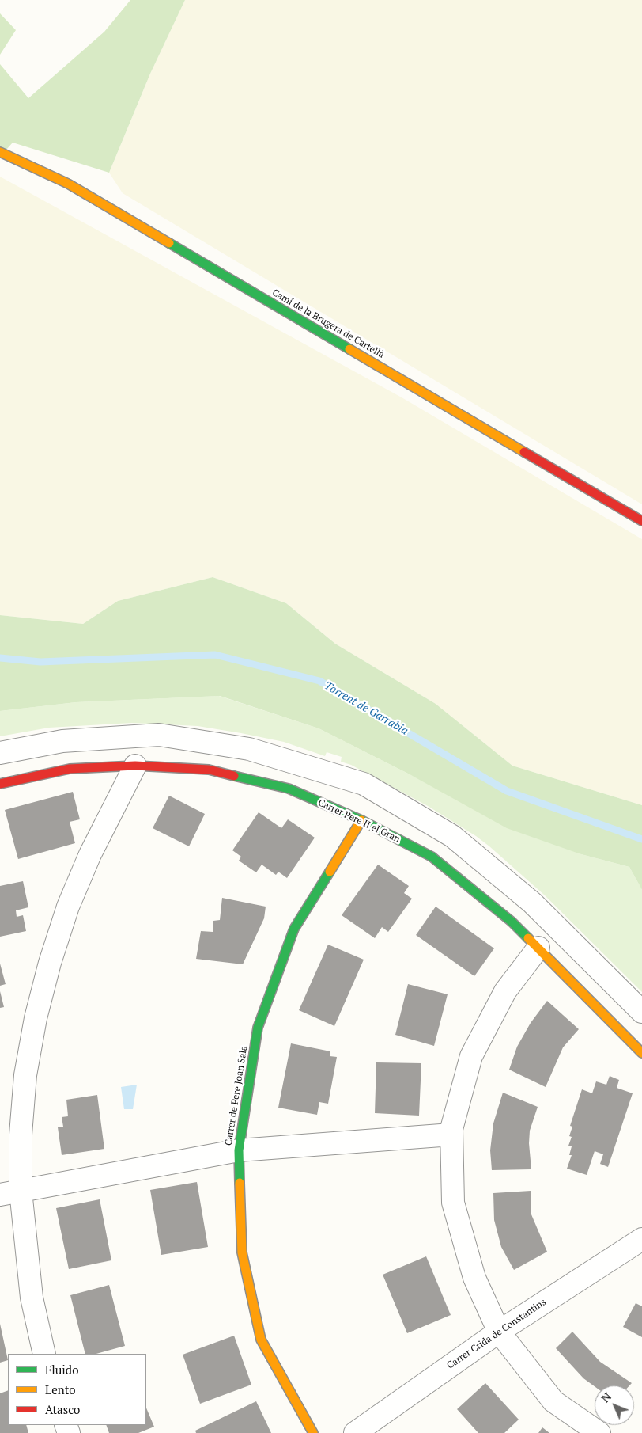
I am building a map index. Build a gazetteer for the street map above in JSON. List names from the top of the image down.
{
  "streets": {
    "street": [
      "Camí de la Brugera de Cartellà",
      "Carrer Pere II el Gran",
      "Carrer de Pere Joan Sala",
      "Carrer Crida de Constantins"
    ]
  },
  "crossings": [
    ["Carrer Pere II el Gran", "Carrer de Pere Joan Sala"]
  ],
  "water": ["Torrent de Garrabia"],
  "legend": ["Fluido", "Lento", "Atasco"],
  "north": "top left"
}
